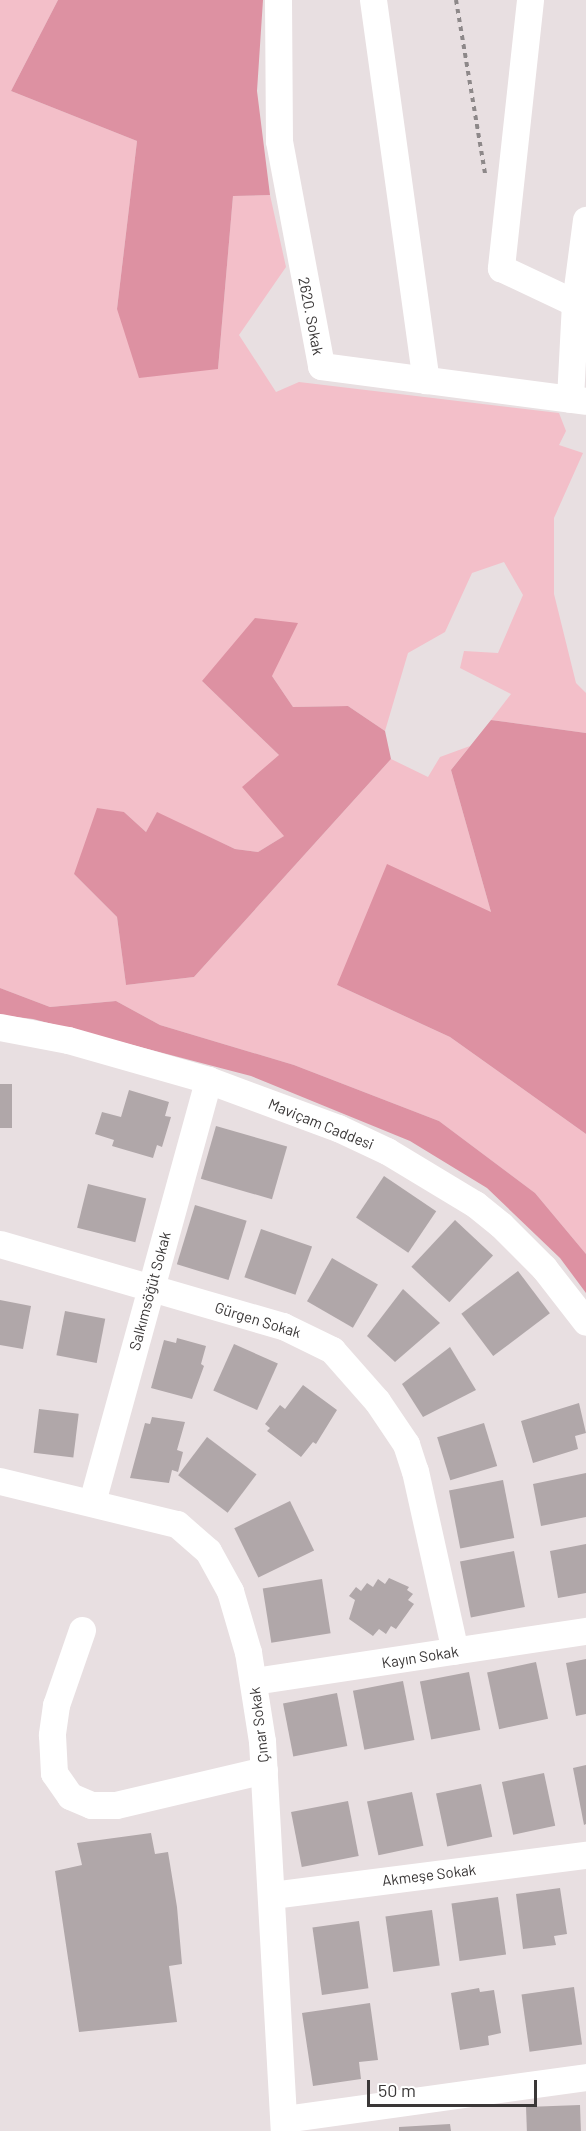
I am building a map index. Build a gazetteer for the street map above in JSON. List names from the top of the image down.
{
  "streets": {
    "street": [
      "2620. Sokak",
      "Maviçam Caddesi",
      "Salkımsöğüt Sokak",
      "Gürgen Sokak",
      "Kayın Sokak",
      "Çınar Sokak",
      "Akmeşe Sokak"
    ]
  },
  "crossings": [
    ["Maviçam Caddesi", "Salkımsöğüt Sokak"],
    ["Salkımsöğüt Sokak", "Gürgen Sokak"],
    ["Salkımsöğüt Sokak", "Çınar Sokak"],
    ["Gürgen Sokak", "Kayın Sokak"],
    ["Kayın Sokak", "Çınar Sokak"],
    ["Çınar Sokak", "Akmeşe Sokak"]
  ],
  "scale_bar": "50 m"
}
